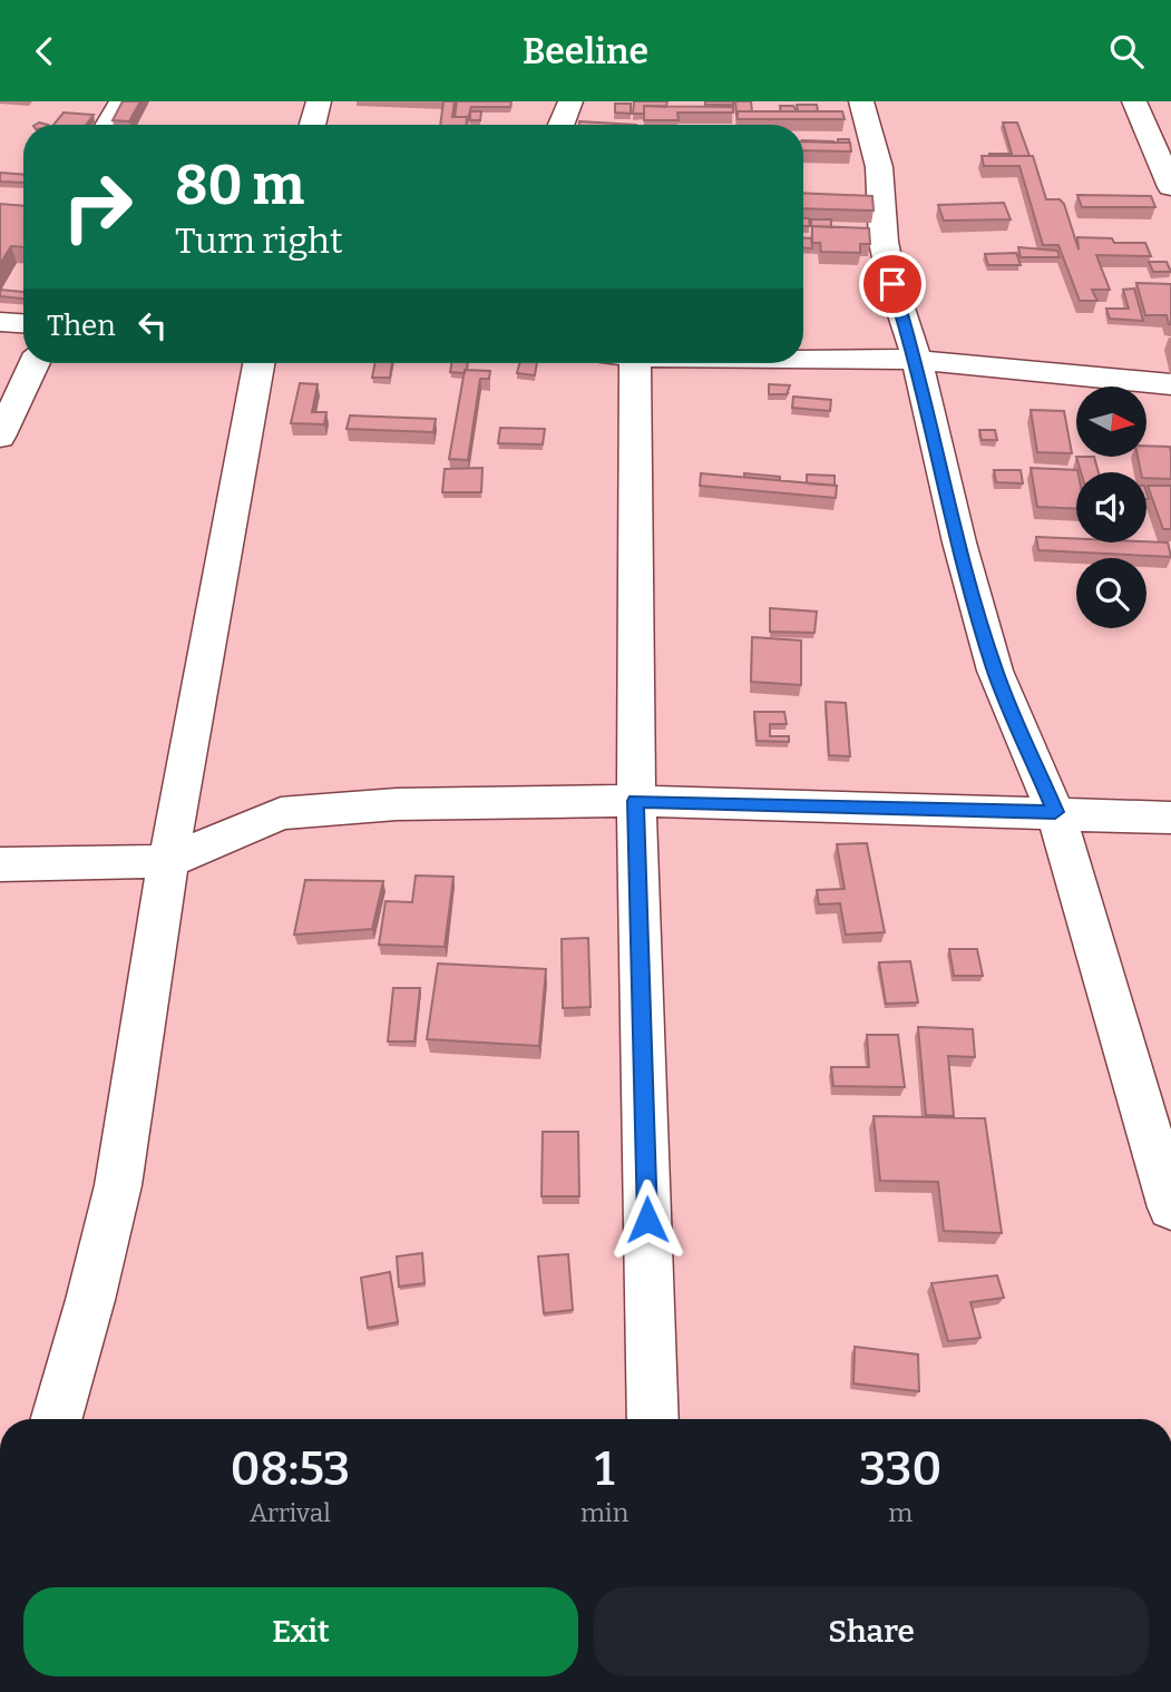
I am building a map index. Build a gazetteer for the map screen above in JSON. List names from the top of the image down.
{
  "north": "right",
  "page": {
    "header": "Beeline",
    "turn": ["80 m", "Turn right"],
    "then": "Then",
    "eta": [
      "08:53",
      "Arrival",
      "1",
      "min",
      "330",
      "m"
    ],
    "buttons": ["Exit", "Share"]
  }
}
